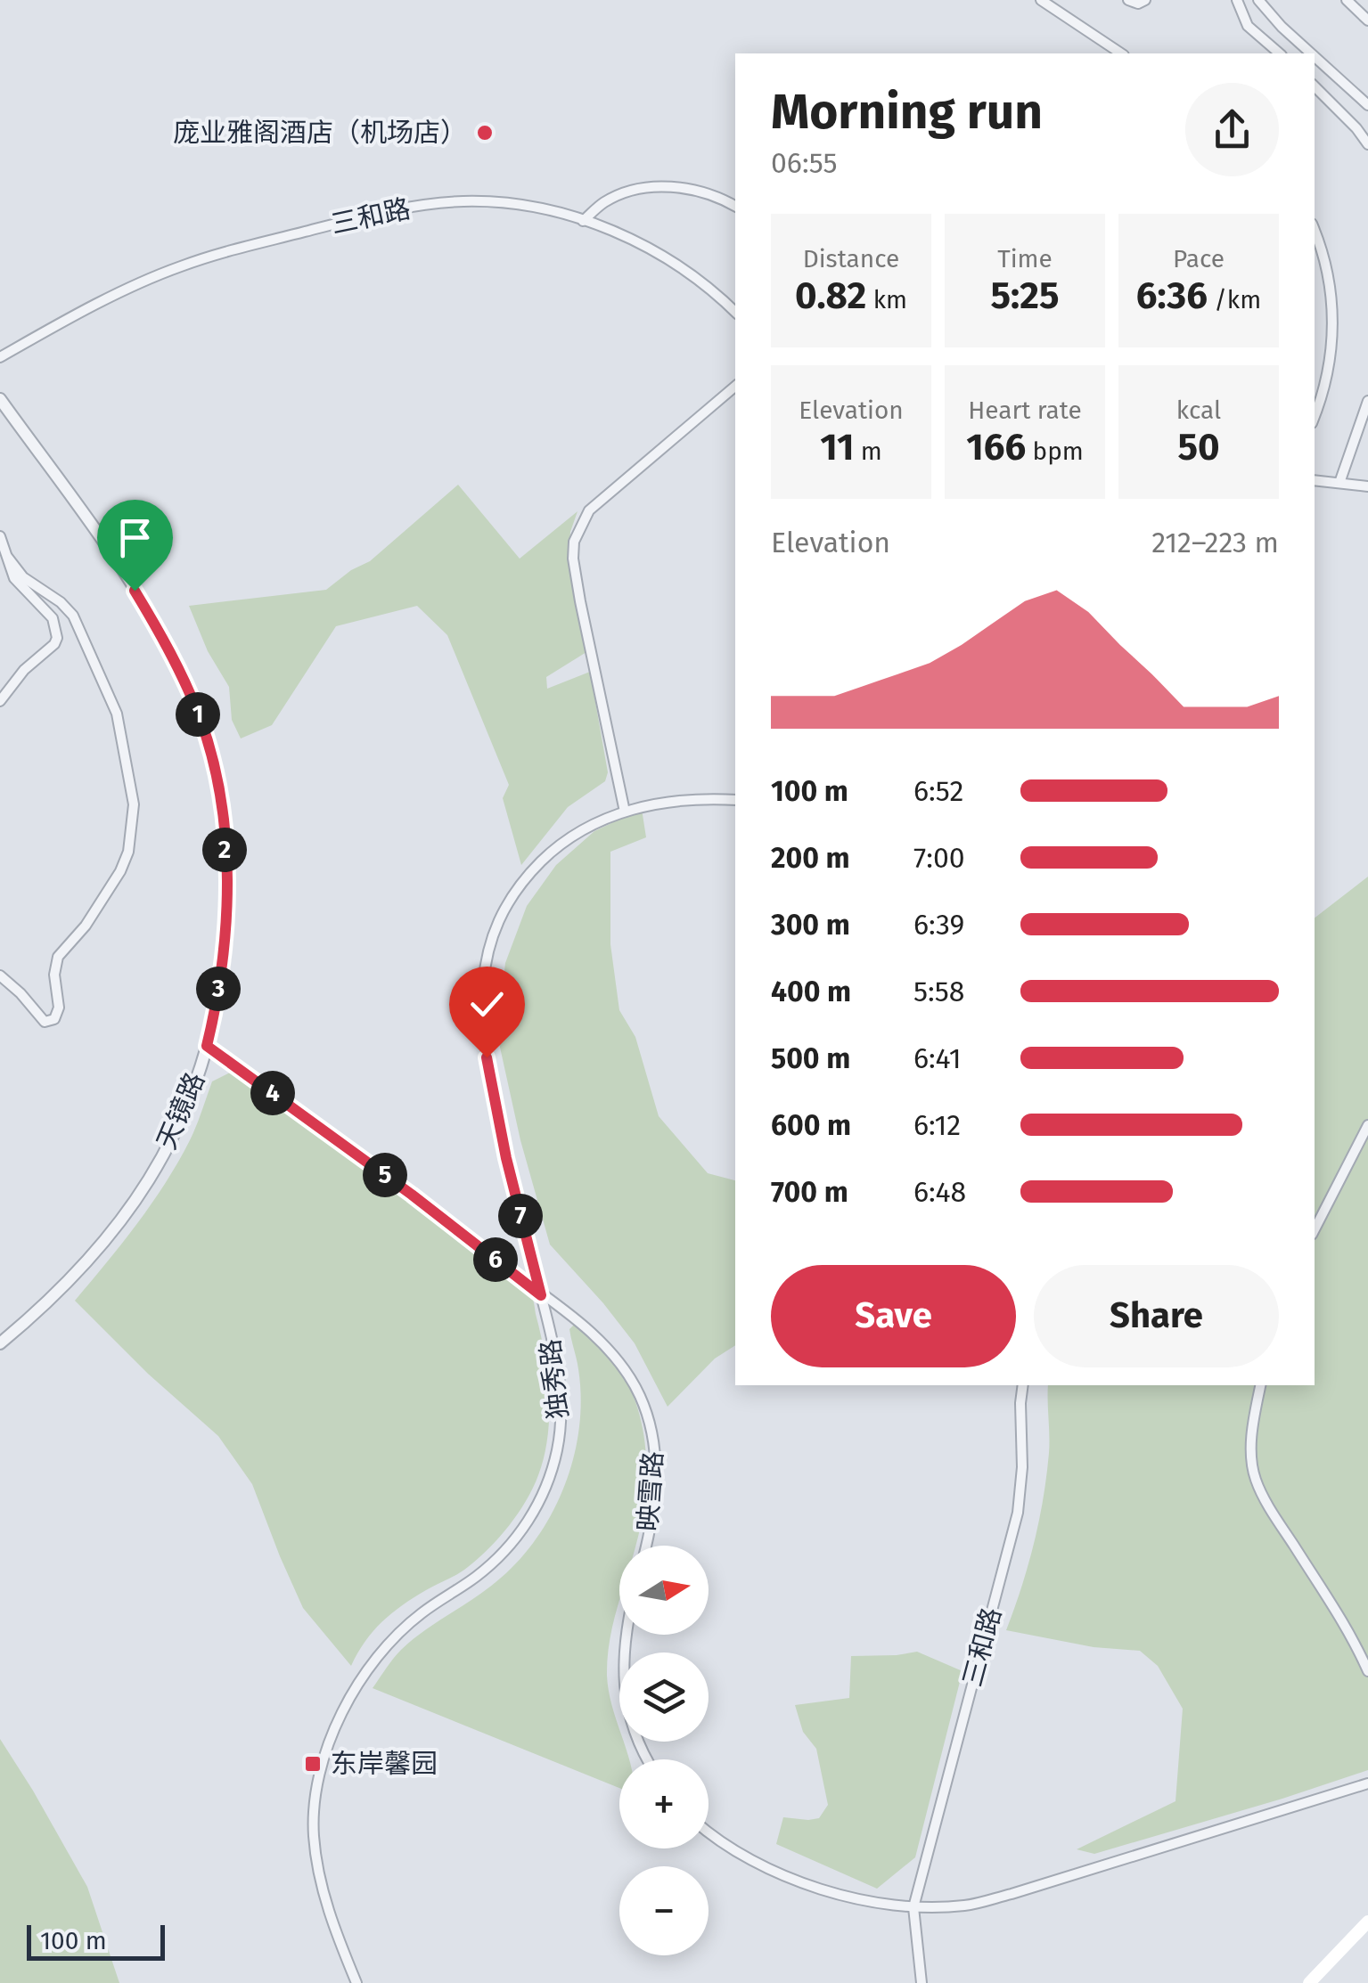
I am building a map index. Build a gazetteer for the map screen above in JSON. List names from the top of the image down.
{
  "streets": {
    "street": [
      "三和路",
      "天镜路",
      "独秀路",
      "映雪路"
    ]
  },
  "crossings": [
    ["天镜路", "映雪路"],
    ["独秀路", "映雪路"]
  ],
  "places": {
    "other": ["庞业雅阁酒店（机场店）"],
    "transit": ["东岸馨园"]
  },
  "scale_bar": "100 m",
  "north": "right",
  "page": {
    "heading": ["Morning run", "06:55"],
    "stats": [
      ["Distance", "0.82 km"],
      ["Time", "5:25"],
      ["Pace", "6:36 /km"],
      ["Elevation", "11 m"],
      ["Heart rate", "166 bpm"],
      ["kcal", "50"]
    ],
    "chart": ["Elevation", "212–223 m"],
    "pins": [
      "1",
      "2",
      "3",
      "4",
      "5",
      "7",
      "6"
    ],
    "list": [
      {
        "name": "100 m",
        "note": "6:52"
      },
      {
        "name": "200 m",
        "note": "7:00"
      },
      {
        "name": "300 m",
        "note": "6:39"
      },
      {
        "name": "400 m",
        "note": "5:58"
      },
      {
        "name": "500 m",
        "note": "6:41"
      },
      {
        "name": "600 m",
        "note": "6:12"
      },
      {
        "name": "700 m",
        "note": "6:48"
      }
    ],
    "buttons": ["Save", "Share"],
    "map_buttons": ["+", "−"],
    "scale": "100 m"
  }
}
